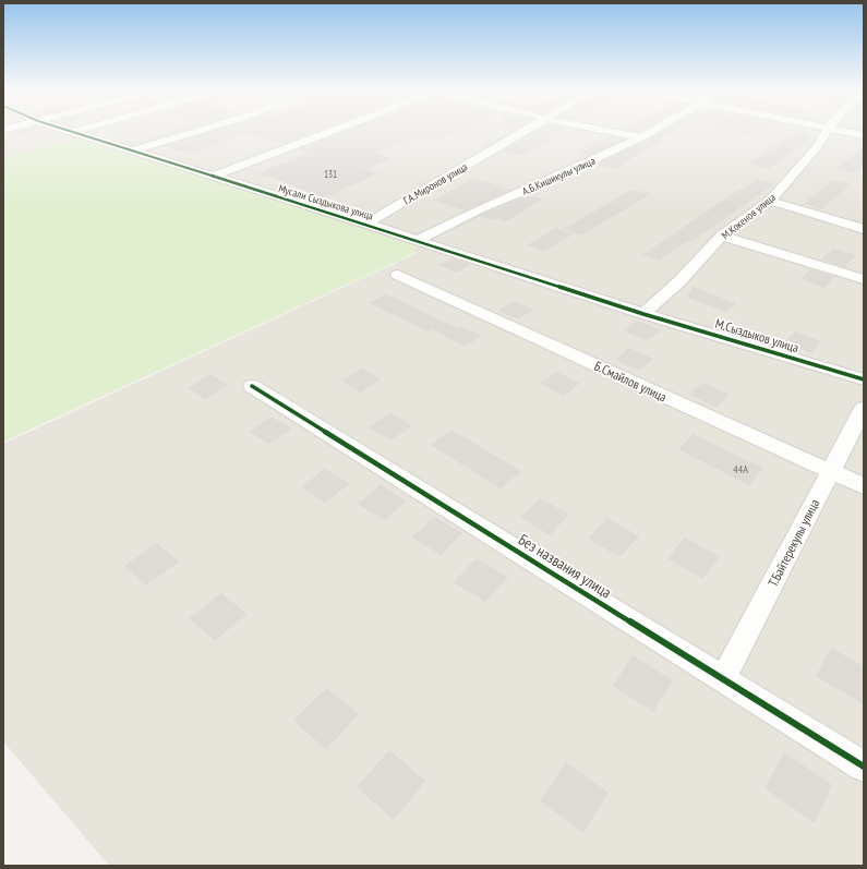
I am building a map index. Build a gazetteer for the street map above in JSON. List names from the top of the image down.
{
  "streets": {
    "street": [
      "А.Б.Кишикулы улица",
      "Г.А.Миронов улица",
      "Мусали Сыздыкова улица",
      "М.Кокенов улица",
      "М.Сыздыков улица",
      "Б.Смайлов улица",
      "Т.Байтерекулы улица",
      "Без названия улица"
    ]
  },
  "crossings": [
    ["А.Б.Кишикулы улица", "Мусали Сыздыкова улица"],
    ["Г.А.Миронов улица", "Мусали Сыздыкова улица"],
    ["Мусали Сыздыкова улица", "М.Кокенов улица"],
    ["Мусали Сыздыкова улица", "М.Сыздыков улица"],
    ["М.Кокенов улица", "М.Сыздыков улица"],
    ["Б.Смайлов улица", "Т.Байтерекулы улица"],
    ["Т.Байтерекулы улица", "Без названия улица"]
  ],
  "house_numbers": ["131", "44А"]
}
